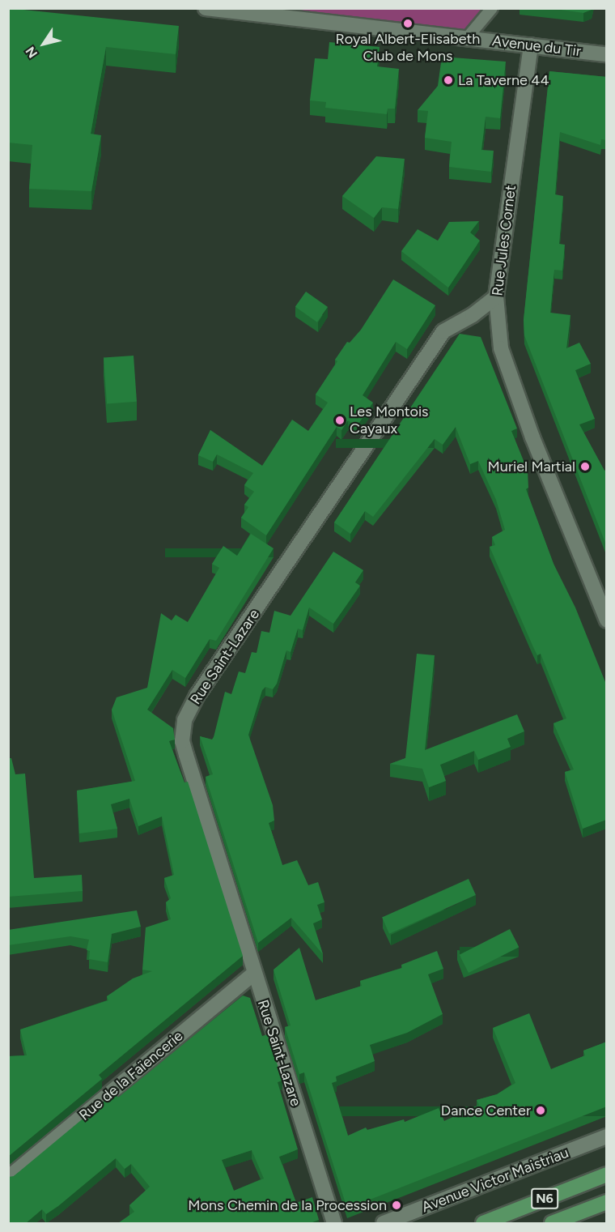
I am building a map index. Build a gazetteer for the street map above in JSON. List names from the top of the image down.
{
  "streets": {
    "main road": ["N6"],
    "street": [
      "Avenue du Tir",
      "Rue Jules Cornet",
      "Rue Saint-Lazare",
      "Rue de la Faïencerie",
      "Avenue Victor Maistriau"
    ]
  },
  "crossings": [
    ["Avenue du Tir", "Rue Jules Cornet"],
    ["Rue Jules Cornet", "Rue Saint-Lazare"],
    ["Rue Saint-Lazare", "Rue de la Faïencerie"]
  ],
  "places": [
    "Royal Albert-Elisabeth Club de Mons",
    "La Taverne 44",
    "Les Montois Cayaux",
    "Muriel Martial",
    "Dance Center",
    "Mons Chemin de la Procession"
  ],
  "north": "bottom left"
}
